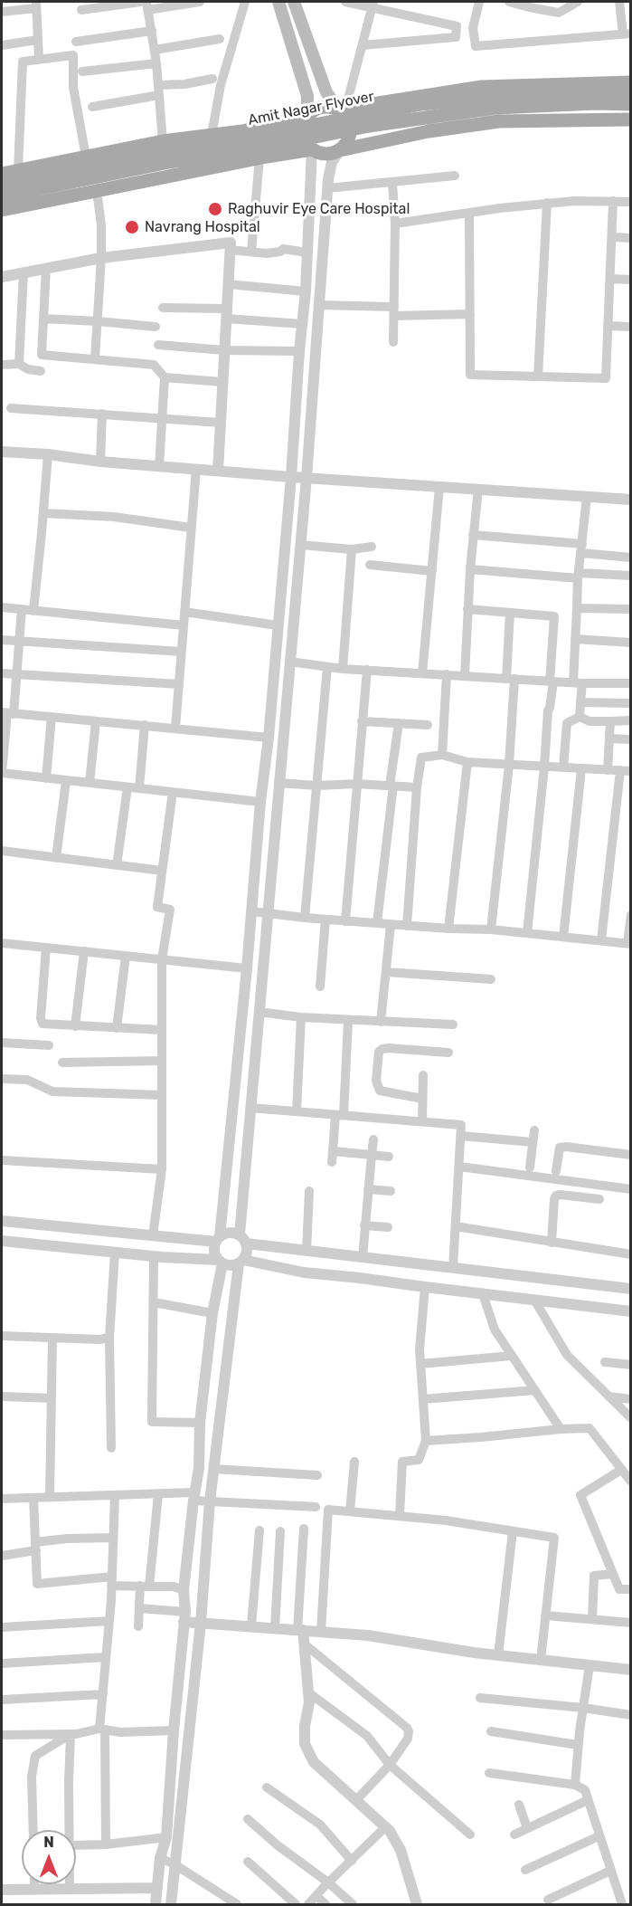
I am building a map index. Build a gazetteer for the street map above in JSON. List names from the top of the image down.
{
  "streets": {
    "main road": ["Amit Nagar Flyover"]
  },
  "places": ["Raghuvir Eye Care Hospital", "Navrang Hospital"],
  "north": "top"
}
